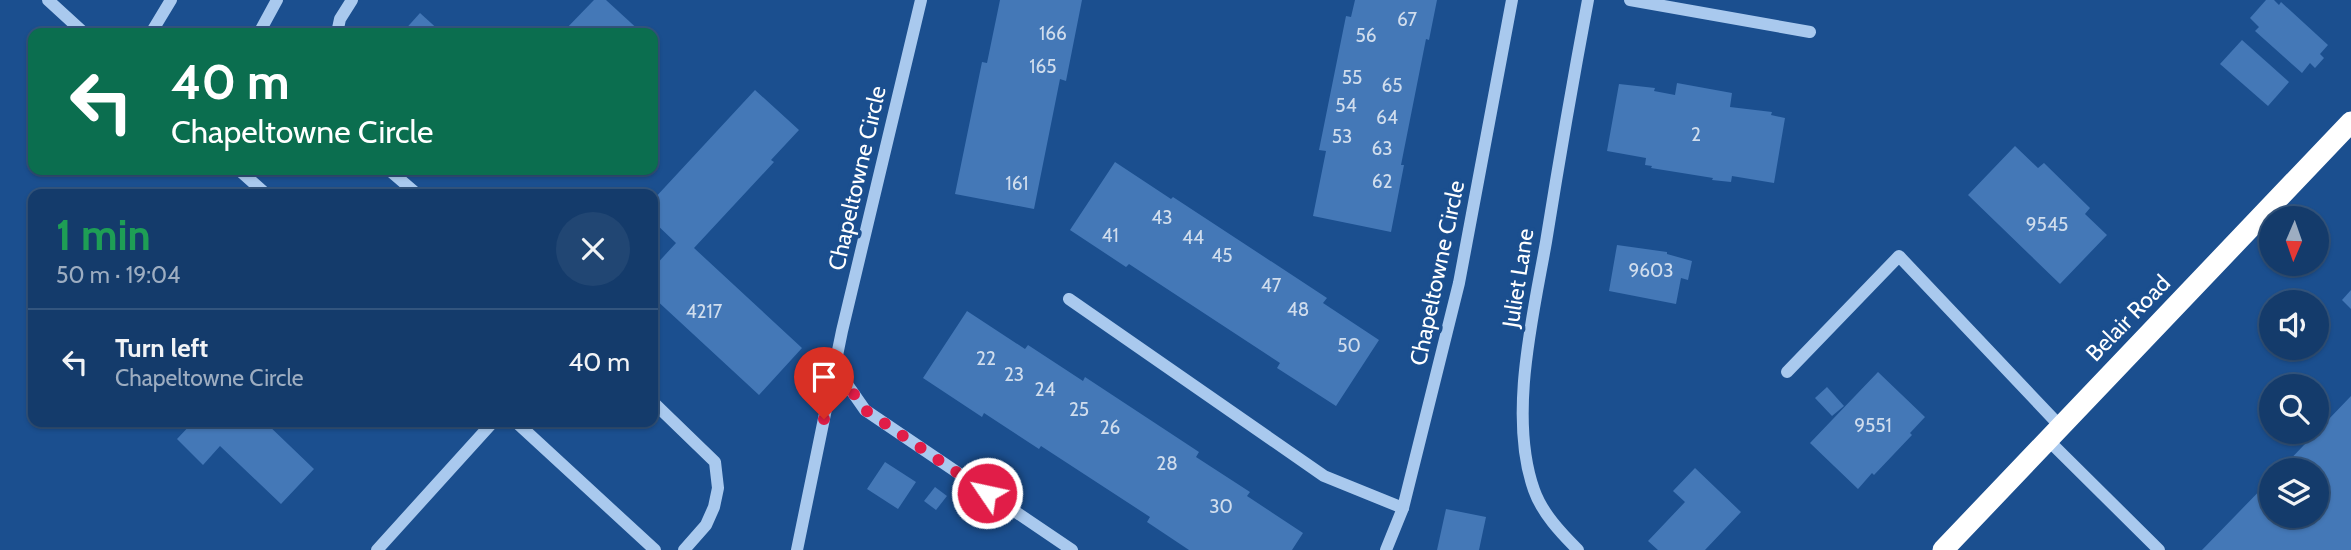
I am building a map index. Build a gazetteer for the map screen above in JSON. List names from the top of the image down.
{
  "streets": {
    "highway": ["Belair Road"],
    "street": ["Chapeltowne Circle", "Juliet Lane"]
  },
  "house_numbers": [
    "67",
    "166",
    "56",
    "165",
    "55",
    "65",
    "54",
    "64",
    "2",
    "53",
    "63",
    "62",
    "161",
    "43",
    "9545",
    "41",
    "44",
    "45",
    "9603",
    "47",
    "48",
    "4217",
    "50",
    "22",
    "23",
    "24",
    "25",
    "9551",
    "26",
    "28",
    "30"
  ],
  "north": "bottom",
  "page": {
    "turn": ["40 m", "Chapeltowne Circle"],
    "heading": ["1 min", "50 m · 19:04"],
    "list": [
      {
        "name": "Turn left",
        "note": "Chapeltowne Circle",
        "value": "40 m"
      }
    ]
  }
}
